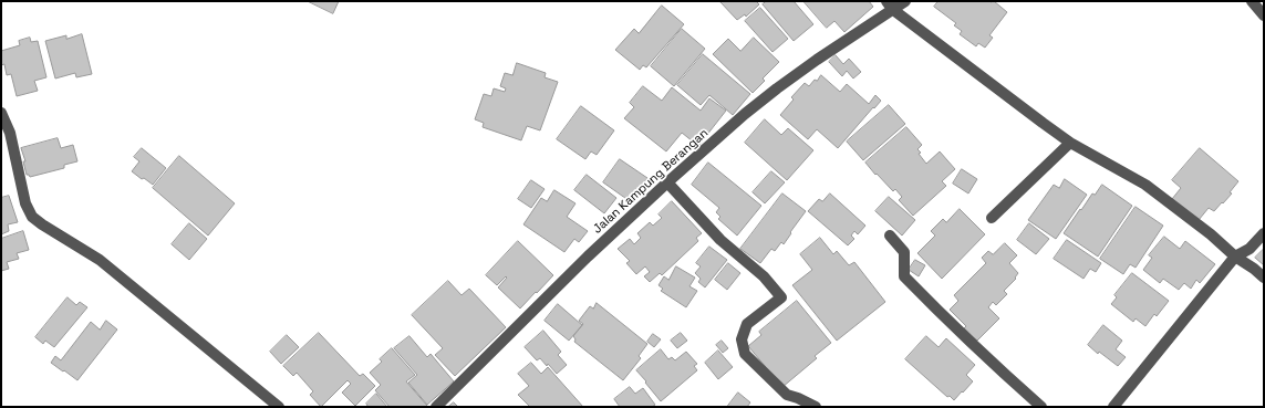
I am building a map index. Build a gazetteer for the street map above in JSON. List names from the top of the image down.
{
  "streets": {
    "street": ["Jalan Kampung Berangan"]
  }
}
